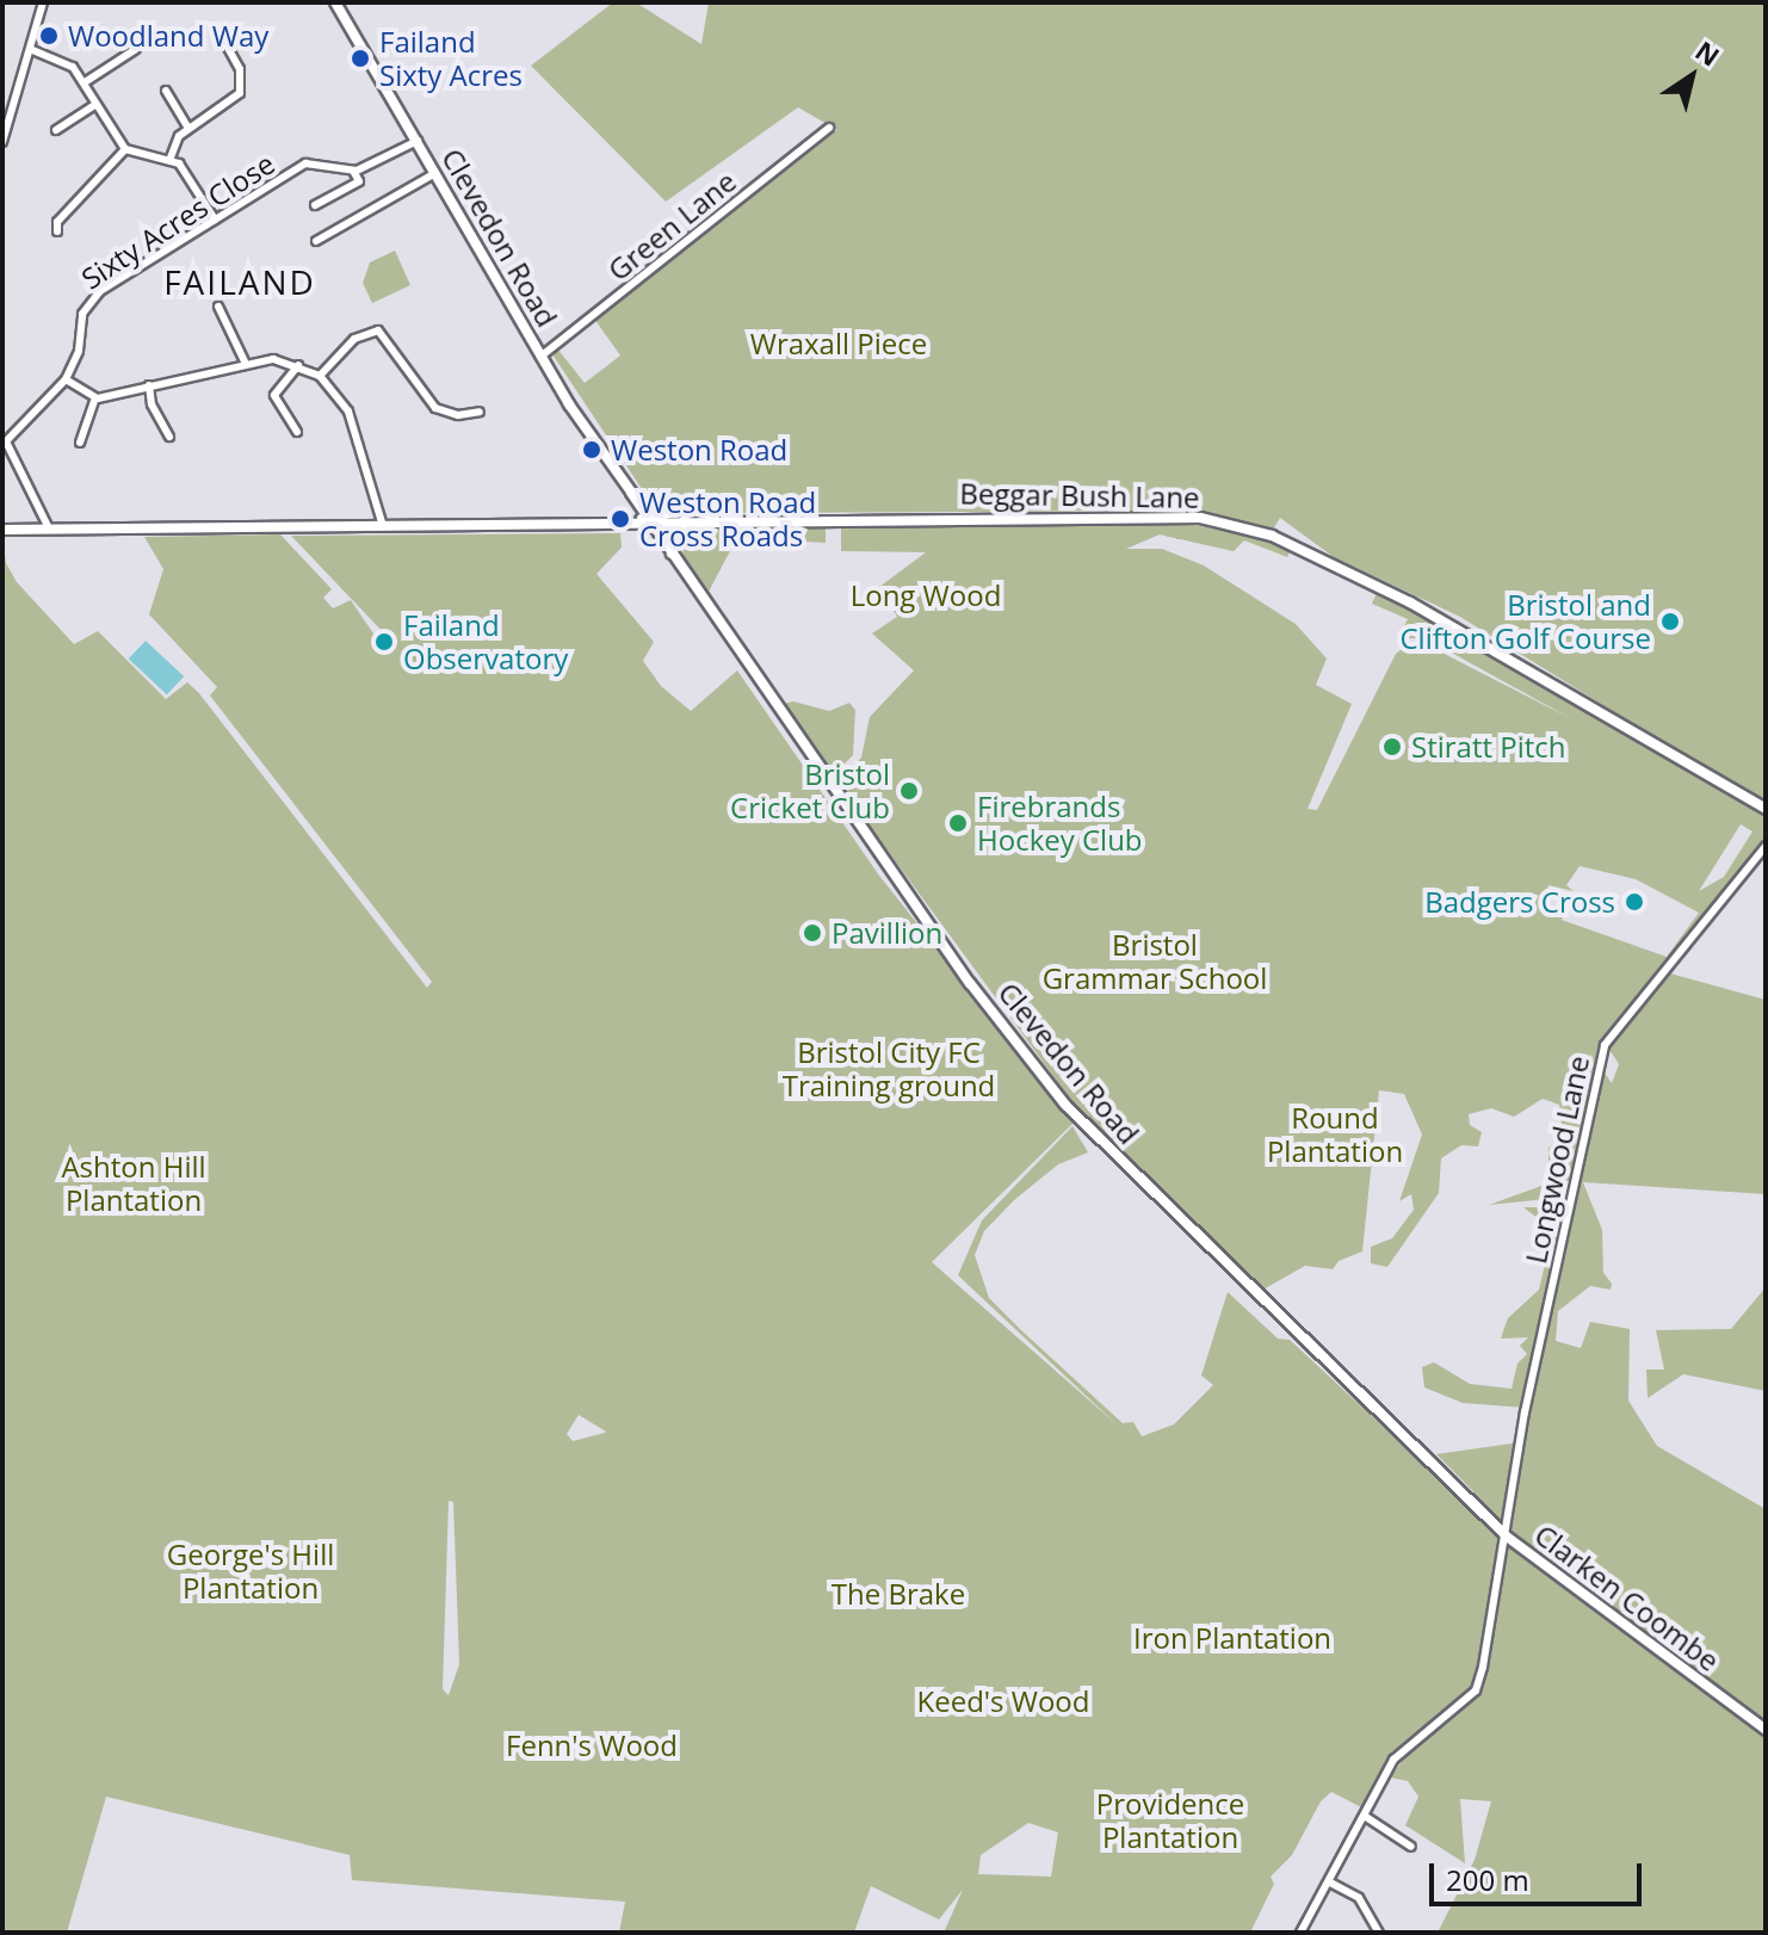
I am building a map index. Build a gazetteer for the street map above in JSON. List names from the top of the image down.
{
  "streets": {
    "main road": ["Clevedon Road", "Beggar Bush Lane", "Clarken Coombe"],
    "street": ["Sixty Acres Close", "Green Lane", "Longwood Lane"]
  },
  "crossings": [
    ["Green Lane", "Clevedon Road"],
    ["Clevedon Road", "Beggar Bush Lane"],
    ["Clevedon Road", "Longwood Lane"],
    ["Clevedon Road", "Clarken Coombe"],
    ["Longwood Lane", "Clarken Coombe"]
  ],
  "districts": ["FAILAND"],
  "parks": [
    "Wraxall Piece",
    "Long Wood",
    "Bristol Grammar School",
    "Bristol City FC Training ground",
    "Round Plantation",
    "Ashton Hill Plantation",
    "George's Hill Plantation",
    "The Brake",
    "Iron Plantation",
    "Keed's Wood",
    "Fenn's Wood",
    "Providence Plantation"
  ],
  "places": [
    "Woodland Way",
    "Failand Sixty Acres",
    "Weston Road",
    "Weston Road Cross Roads",
    "Bristol and Clifton Golf Course",
    "Failand Observatory",
    "Stiratt Pitch",
    "Bristol Cricket Club",
    "Firebrands Hockey Club",
    "Badgers Cross",
    "Pavillion"
  ],
  "scale_bar": "200 m",
  "north": "top right"
}
